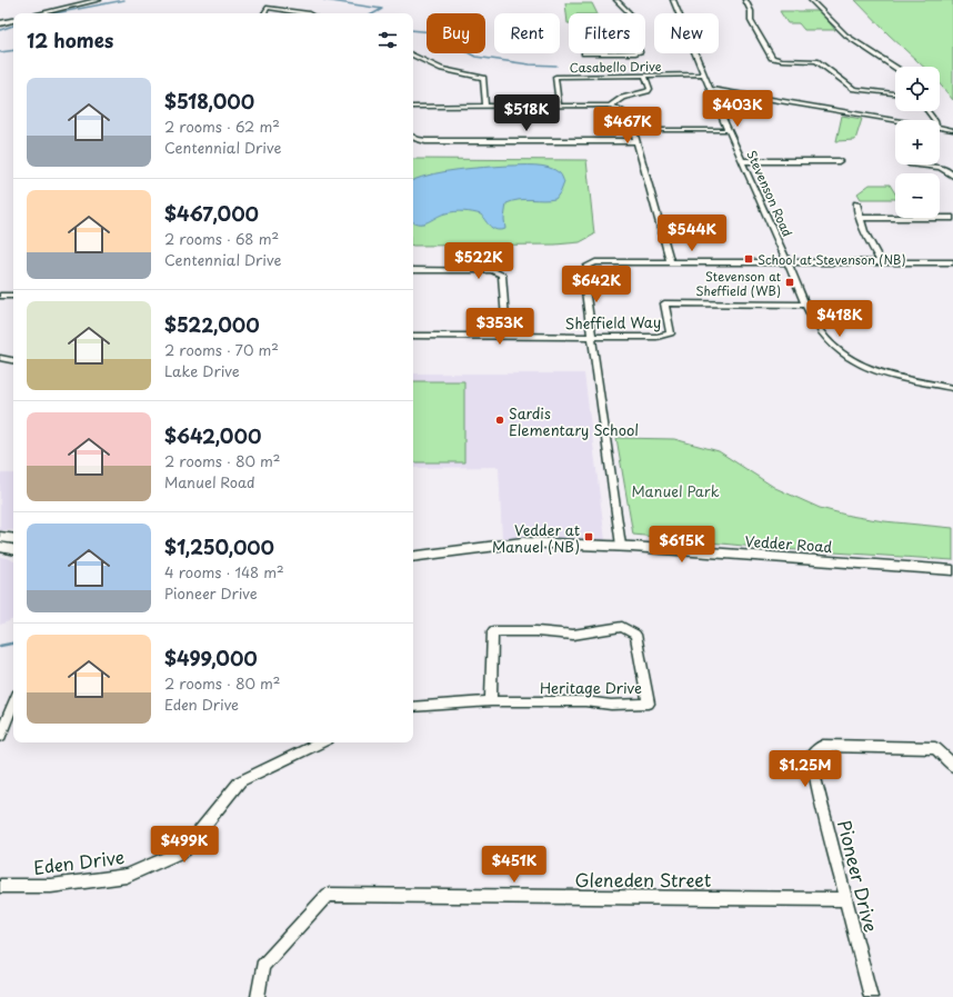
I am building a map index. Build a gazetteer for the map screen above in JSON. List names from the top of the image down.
{
  "streets": {
    "main road": ["Vedder Road"],
    "street": [
      "Casabello Drive",
      "Stevenson Road",
      "Sheffield Way",
      "Heritage Drive",
      "Eden Drive",
      "Pioneer Drive",
      "Gleneden Street"
    ]
  },
  "crossings": [
    ["Casabello Drive", "Stevenson Road"],
    ["Stevenson Road", "Sheffield Way"],
    ["Pioneer Drive", "Gleneden Street"]
  ],
  "parks": ["Manuel Park"],
  "places": {
    "transit": ["School at Stevenson (NB)", "Stevenson at Sheffield (WB)", "Vedder at Manuel (NB)"],
    "other": ["Sardis Elementary School"]
  },
  "page": {
    "chip": [
      "Buy",
      "Rent",
      "Filters",
      "New"
    ],
    "heading": "12 homes",
    "map_buttons": ["+", "−"],
    "list": [
      {
        "name": "$518,000",
        "note": "2 rooms · 62 m² · Centennial Drive"
      },
      {
        "name": "$467,000",
        "note": "2 rooms · 68 m² · Centennial Drive"
      },
      {
        "name": "$522,000",
        "note": "2 rooms · 70 m² · Lake Drive"
      },
      {
        "name": "$642,000",
        "note": "2 rooms · 80 m² · Manuel Road"
      },
      {
        "name": "$1,250,000",
        "note": "4 rooms · 148 m² · Pioneer Drive"
      },
      {
        "name": "$499,000",
        "note": "2 rooms · 80 m² · Eden Drive"
      }
    ],
    "price": [
      "$403K",
      "$518K",
      "$467K",
      "$544K",
      "$522K",
      "$642K",
      "$418K",
      "$353K",
      "$615K",
      "$1.25M",
      "$499K",
      "$451K"
    ]
  }
}
